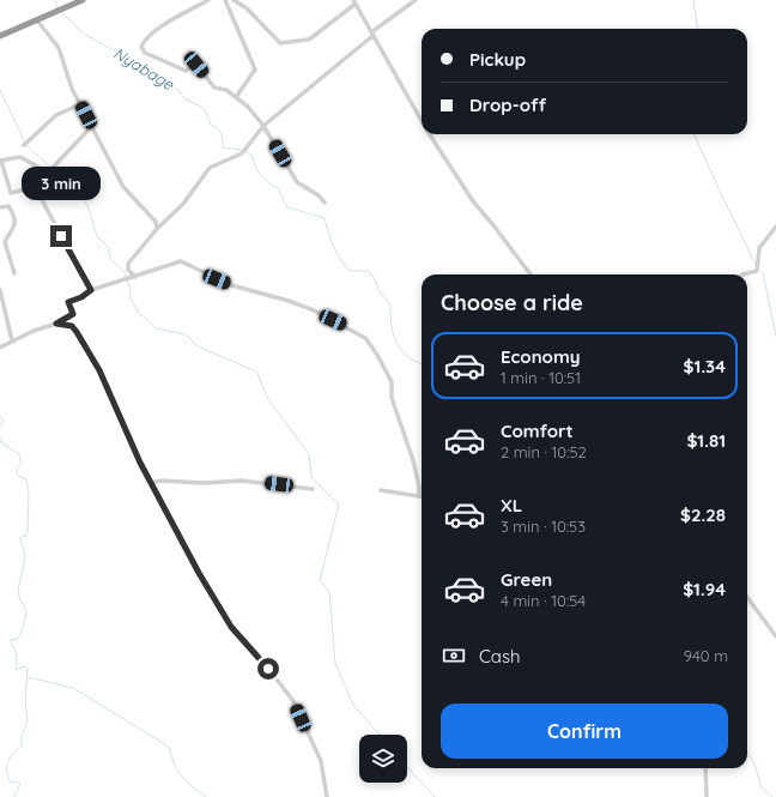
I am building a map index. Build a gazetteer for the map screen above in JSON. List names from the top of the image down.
{
  "water": ["Nyabage"],
  "page": {
    "banner": ["Pickup", "Drop-off"],
    "bubble": "3 min",
    "heading": "Choose a ride",
    "list": [
      {
        "name": "Economy",
        "note": "1 min · 10:51",
        "value": "$1.34"
      },
      {
        "name": "Comfort",
        "note": "2 min · 10:52",
        "value": "$1.81"
      },
      {
        "name": "XL",
        "note": "3 min · 10:53",
        "value": "$2.28"
      },
      {
        "name": "Green",
        "note": "4 min · 10:54",
        "value": "$1.94"
      }
    ],
    "pay": ["Cash", "940 m"],
    "buttons": "Confirm"
  }
}
